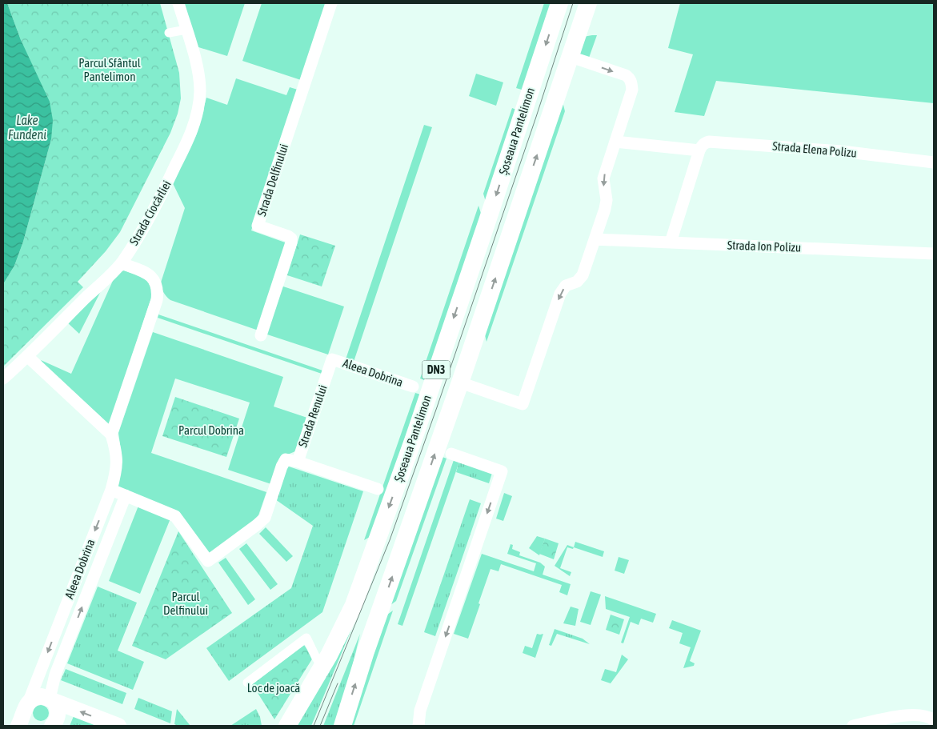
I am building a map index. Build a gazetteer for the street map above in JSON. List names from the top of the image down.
{
  "streets": {
    "main road": ["Șoseaua Pantelimon", "DN3"],
    "street": [
      "Strada Elena Polizu",
      "Strada Delfinului",
      "Strada Ciocârliei",
      "Strada Ion Polizu",
      "Aleea Dobrina",
      "Strada Renului"
    ]
  },
  "crossings": [
    ["Aleea Dobrina", "Strada Renului"]
  ],
  "water": ["Lake Fundeni"],
  "parks": [
    "Parcul Sfântul Pantelimon",
    "Parcul Dobrina",
    "Parcul Delfinului",
    "Loc de joacă"
  ]
}
